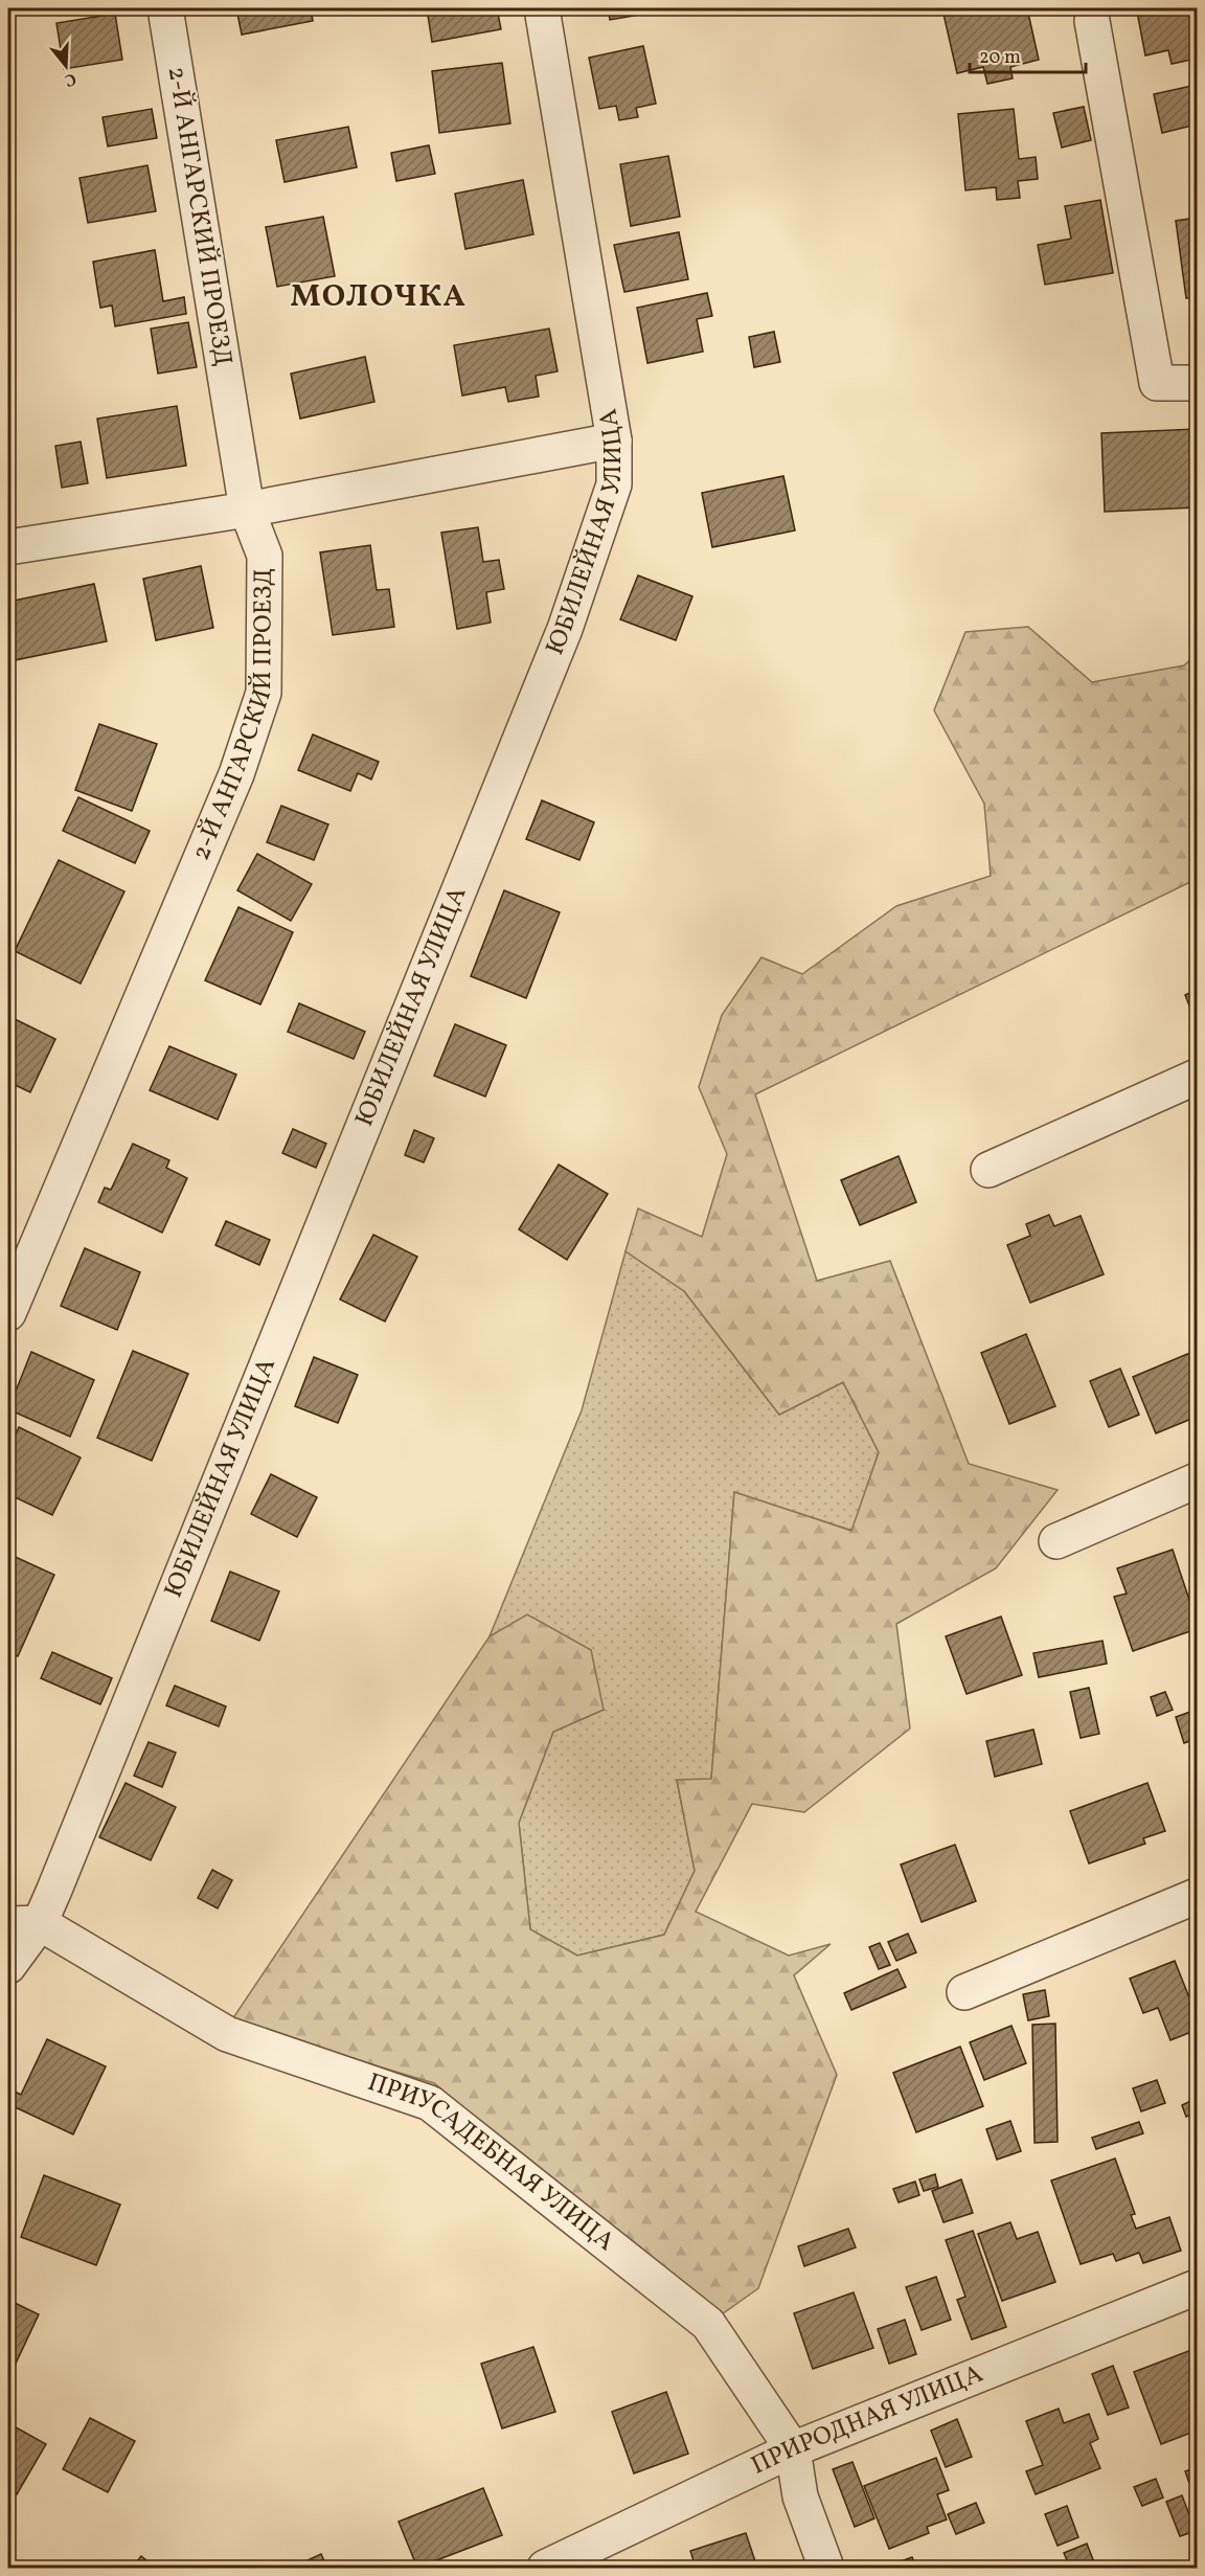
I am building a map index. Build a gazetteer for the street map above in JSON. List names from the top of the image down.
{
  "streets": {
    "street": [
      "2-Й АНГАРСКИЙ ПРОЕЗД",
      "ЮБИЛЕЙНАЯ УЛИЦА",
      "ПРИУСАДЕБНАЯ УЛИЦА",
      "ПРИРОДНАЯ УЛИЦА"
    ]
  },
  "crossings": [
    ["ЮБИЛЕЙНАЯ УЛИЦА", "ПРИУСАДЕБНАЯ УЛИЦА"],
    ["ПРИУСАДЕБНАЯ УЛИЦА", "ПРИРОДНАЯ УЛИЦА"]
  ],
  "districts": ["МОЛОЧКА"],
  "scale_bar": "20 m",
  "north": "bottom"
}
